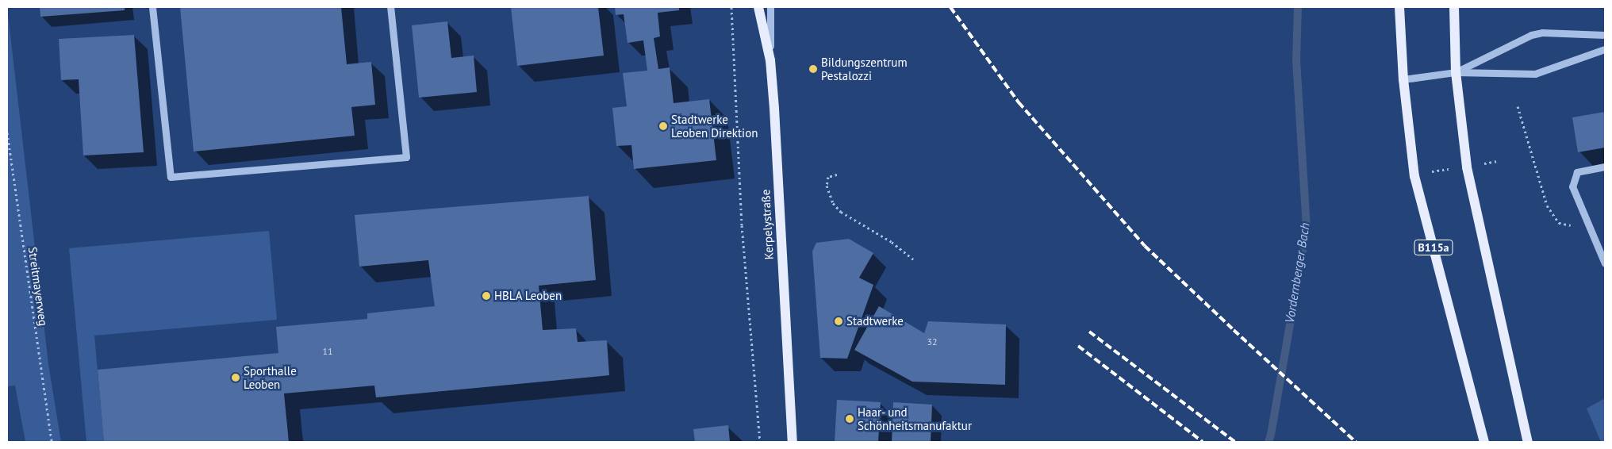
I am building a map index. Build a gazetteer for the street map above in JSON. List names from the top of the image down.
{
  "streets": {
    "main road": ["Kerpelystraße", "B115a"],
    "path": ["Streitmayerweg"]
  },
  "water": ["Vordernberger Bach"],
  "places": [
    "Bildungszentrum Pestalozzi",
    "Stadtwerke Leoben Direktion",
    "HBLA Leoben",
    "Stadtwerke",
    "Sporthalle Leoben",
    "Haar- und Schönheitsmanufaktur"
  ],
  "house_numbers": ["32", "11"]
}
